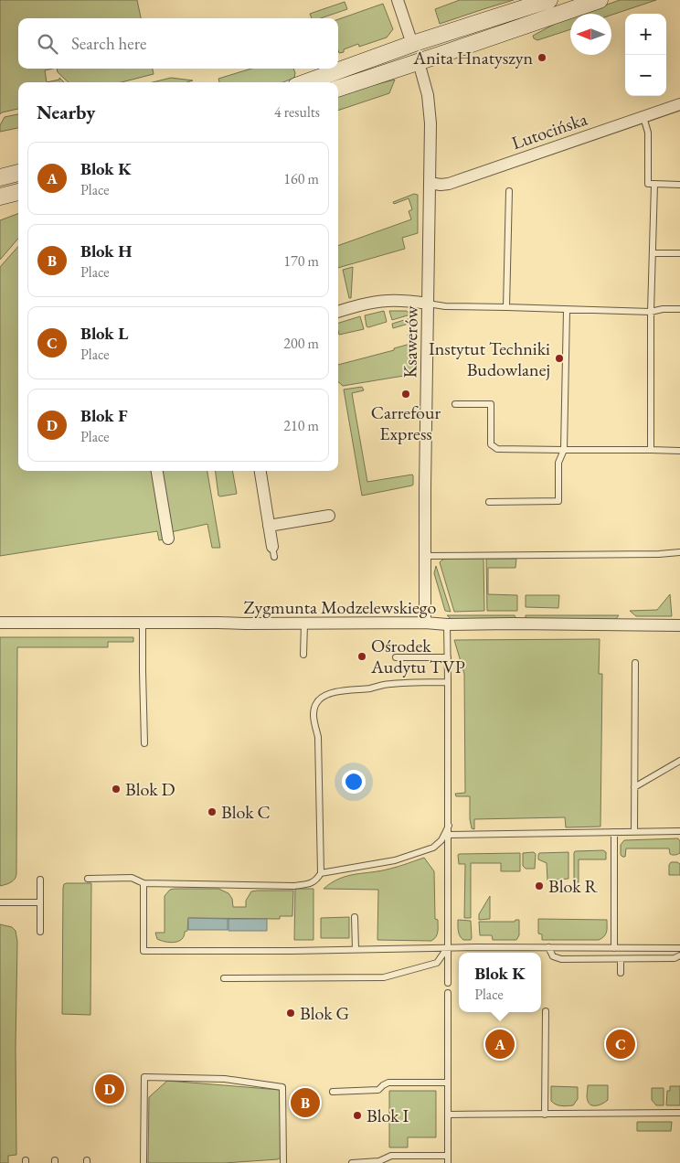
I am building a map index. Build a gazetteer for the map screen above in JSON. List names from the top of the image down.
{
  "streets": {
    "street": ["Lutocińska", "Ksawerów", "Zygmunta Modzelewskiego"]
  },
  "crossings": [
    ["Lutocińska", "Ksawerów"],
    ["Ksawerów", "Zygmunta Modzelewskiego"]
  ],
  "places": [
    "Anita Hnatyszyn",
    "Instytut Techniki Budowlanej",
    "Carrefour Express",
    "Ośrodek Audytu TVP",
    "Blok D",
    "Blok C",
    "Blok R",
    "Blok G",
    "Blok I"
  ],
  "north": "left",
  "page": {
    "map_buttons": ["+", "−"],
    "search": "Search here",
    "heading": ["Nearby", "4 results"],
    "list": [
      {
        "mark": "A",
        "name": "Blok K",
        "note": "Place",
        "value": "160 m"
      },
      {
        "mark": "B",
        "name": "Blok H",
        "note": "Place",
        "value": "170 m"
      },
      {
        "mark": "C",
        "name": "Blok L",
        "note": "Place",
        "value": "200 m"
      },
      {
        "mark": "D",
        "name": "Blok F",
        "note": "Place",
        "value": "210 m"
      }
    ],
    "popup": ["Blok K", "Place"],
    "pins": [
      "A",
      "C",
      "D",
      "B"
    ]
  }
}
